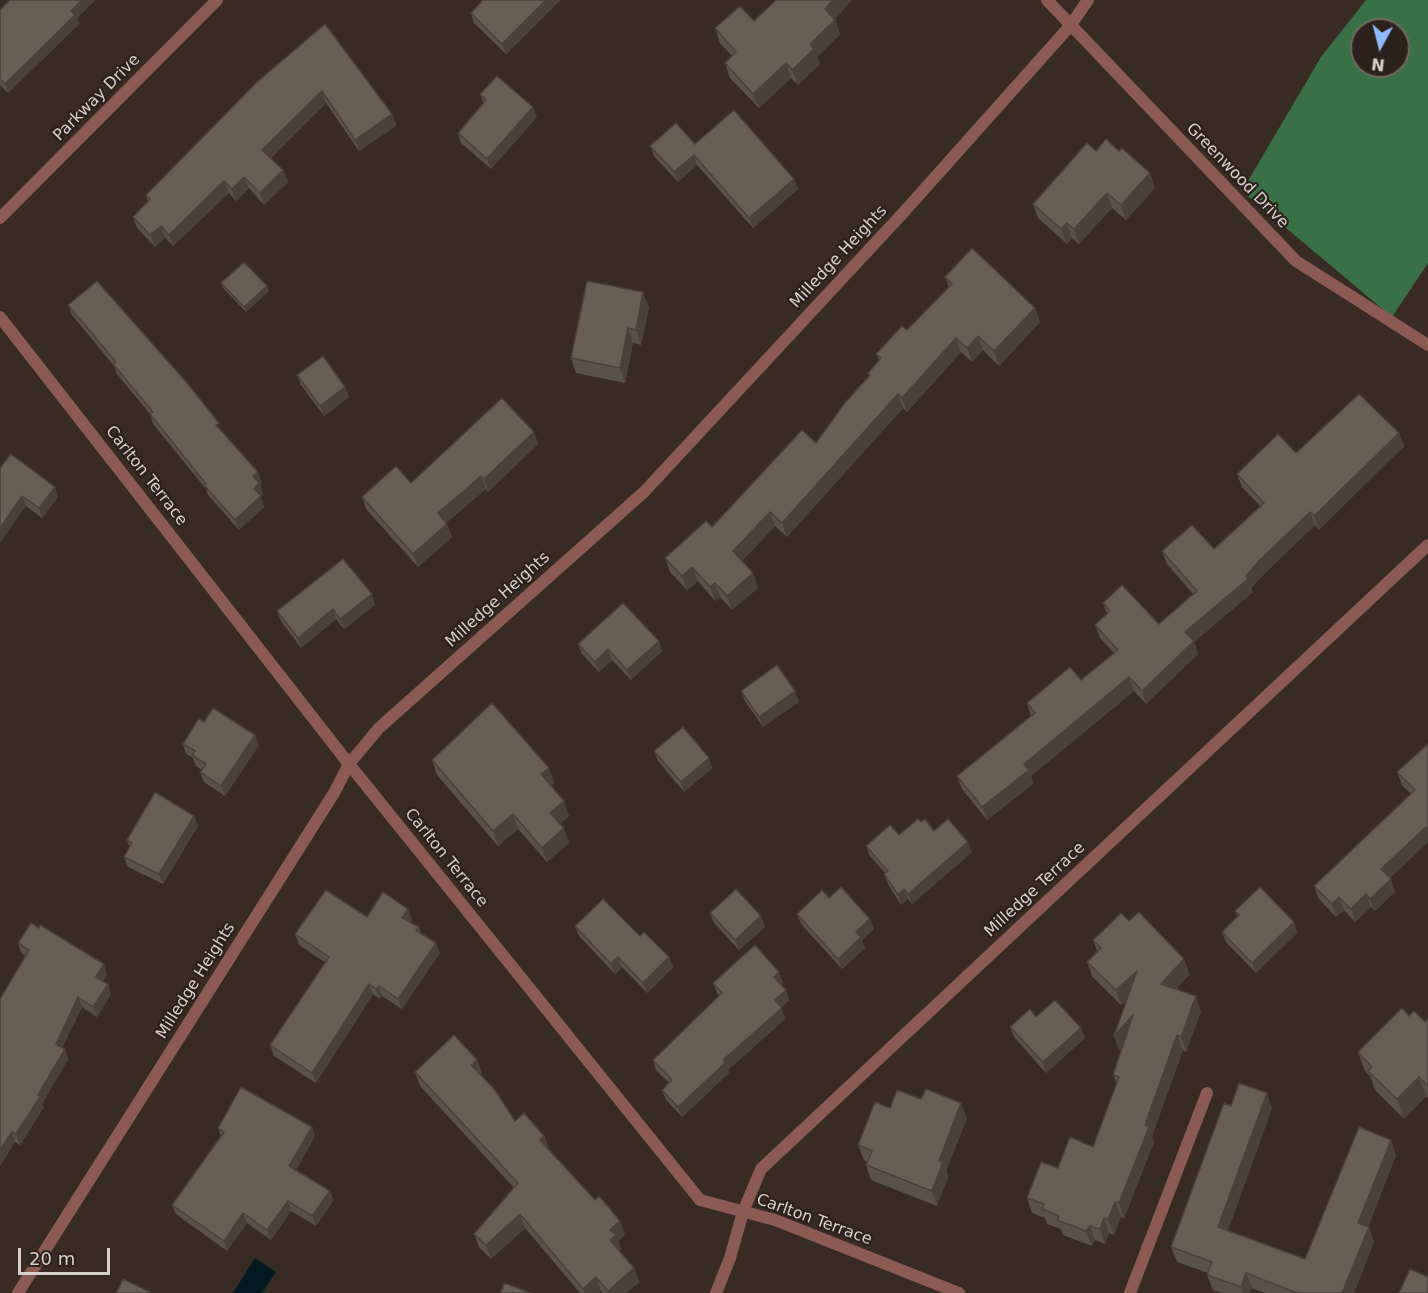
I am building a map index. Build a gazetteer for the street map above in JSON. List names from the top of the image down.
{
  "streets": {
    "street": [
      "Parkway Drive",
      "Greenwood Drive",
      "Milledge Heights",
      "Carlton Terrace",
      "Milledge Terrace"
    ]
  },
  "crossings": [
    ["Greenwood Drive", "Milledge Heights"],
    ["Milledge Heights", "Carlton Terrace"],
    ["Carlton Terrace", "Milledge Terrace"]
  ],
  "scale_bar": "20 m",
  "north": "bottom"
}
